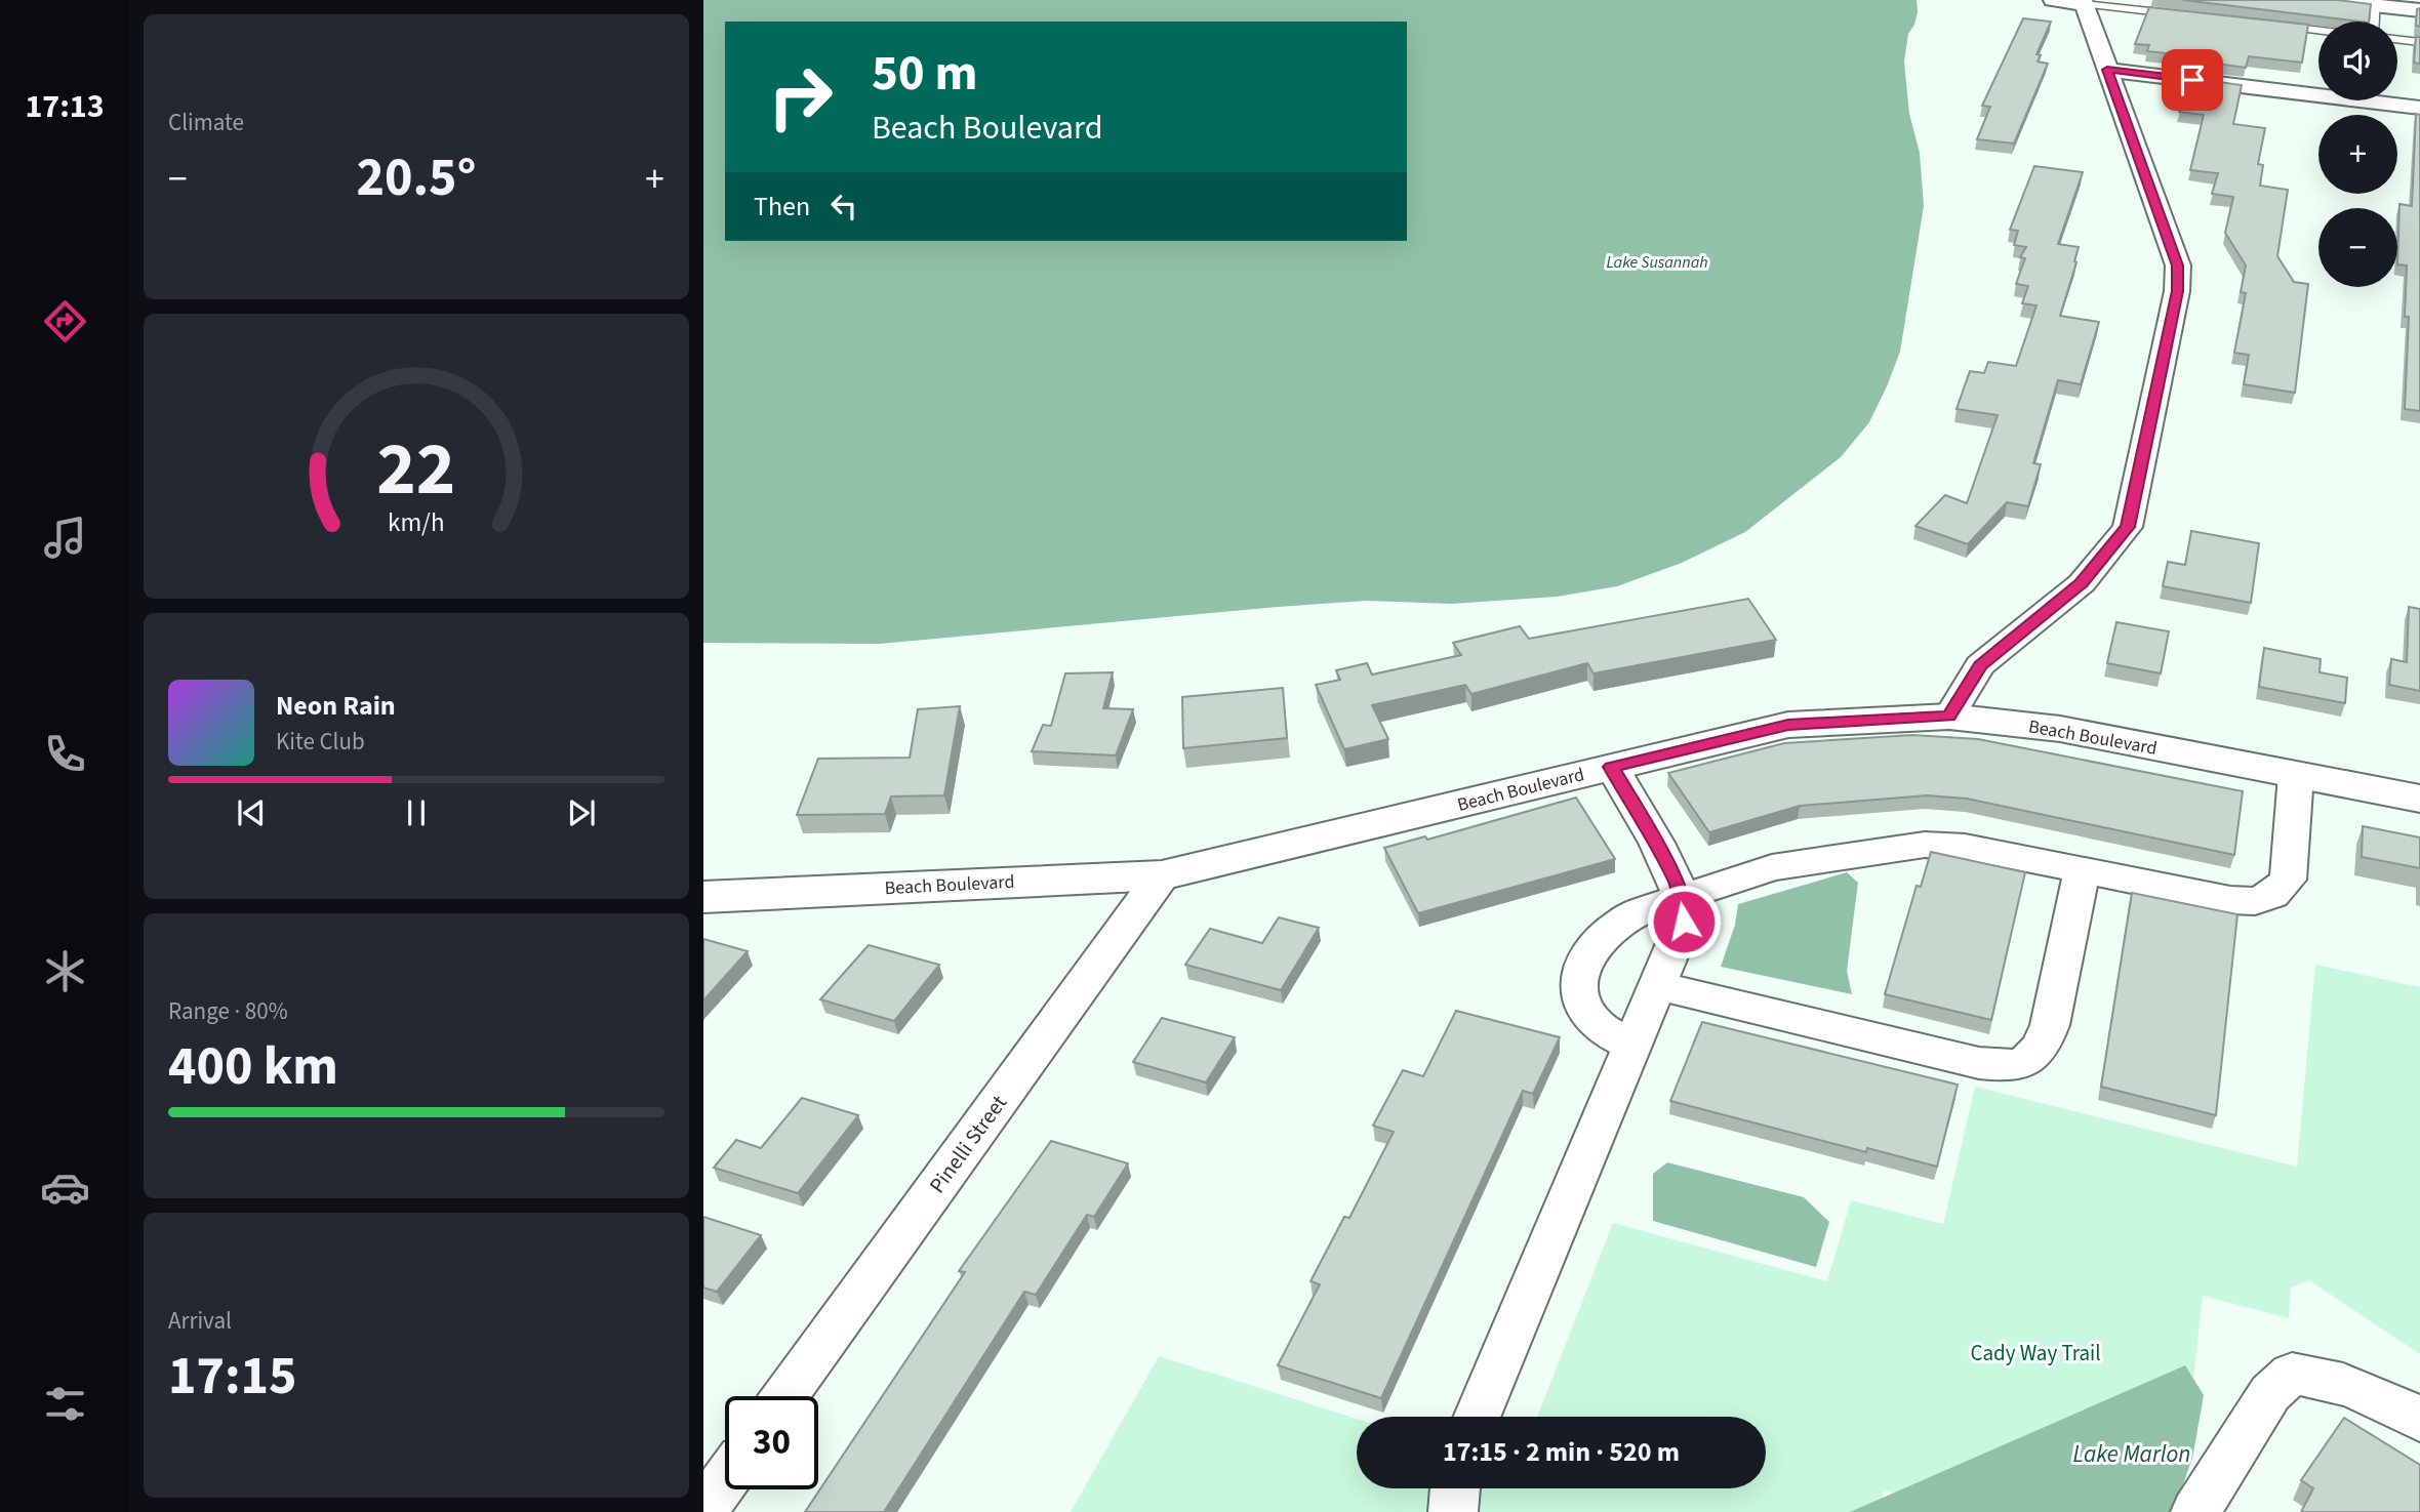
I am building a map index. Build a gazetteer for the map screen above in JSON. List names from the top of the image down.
{
  "streets": {
    "street": ["Beach Boulevard", "Pinelli Street"]
  },
  "crossings": [
    ["Beach Boulevard", "Pinelli Street"]
  ],
  "water": ["Lake Susannah", "Lake Marlon"],
  "parks": ["Cady Way Trail"],
  "page": {
    "tabs": "17:13",
    "tile": [
      "Climate",
      ["Range · 80%", "400 km"],
      ["Arrival", "17:15"]
    ],
    "map_buttons": ["+", "−"],
    "turn": ["50 m", "Beach Boulevard"],
    "heat": ["−", "20.5°", "+"],
    "then": "Then",
    "song": ["Neon Rain", "Kite Club"],
    "limit": "30",
    "trip": "17:15 · 2 min · 520 m",
    "gauge": ["22", "km/h"]
  }
}
